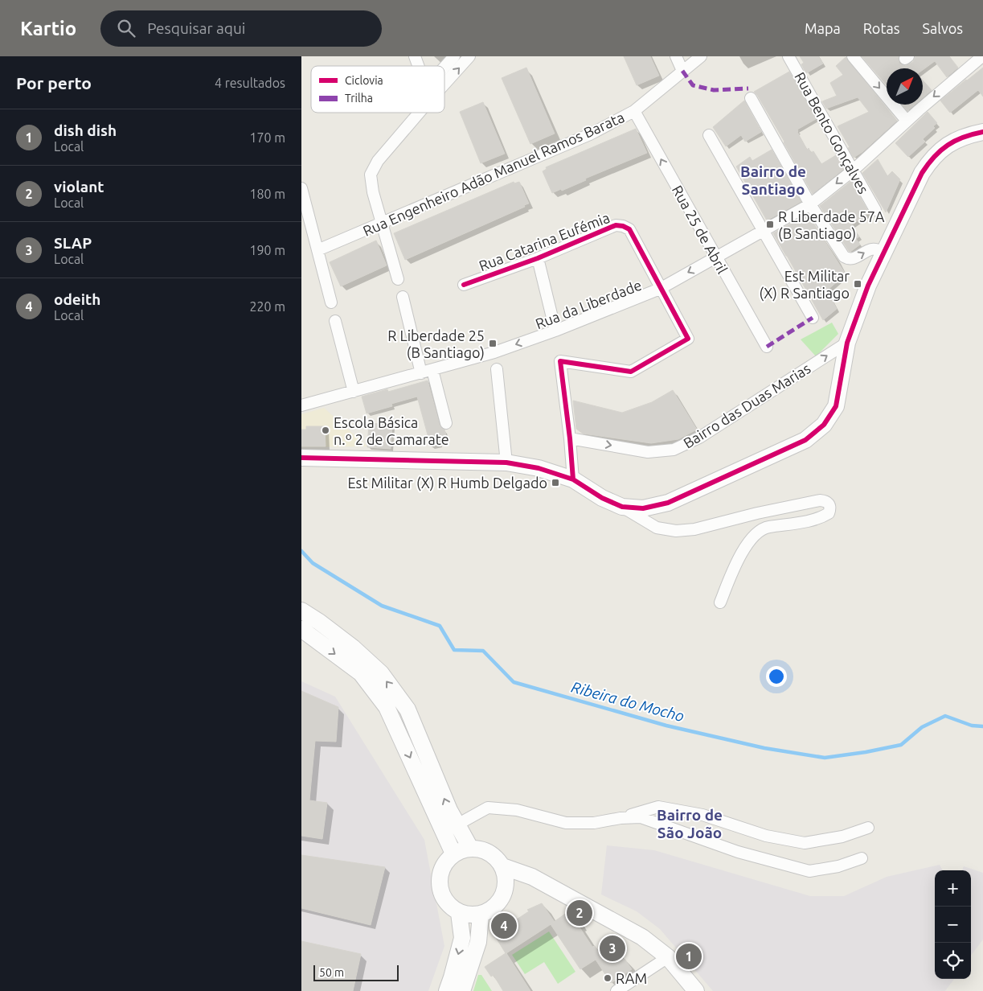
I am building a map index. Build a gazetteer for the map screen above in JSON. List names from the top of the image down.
{
  "streets": {
    "street": [
      "Rua Bento Gonçalves",
      "Rua Engenheiro Adão Manuel Ramos Barata",
      "Rua 25 de Abril",
      "Rua Catarina Eufémia",
      "Rua da Liberdade",
      "Bairro das Duas Marias"
    ]
  },
  "crossings": [
    ["Rua Bento Gonçalves", "Rua da Liberdade"],
    ["Rua Engenheiro Adão Manuel Ramos Barata", "Rua 25 de Abril"],
    ["Rua 25 de Abril", "Rua da Liberdade"],
    ["Rua Catarina Eufémia", "Rua da Liberdade"],
    ["Rua Catarina Eufémia", "Bairro das Duas Marias"]
  ],
  "one_way": ["Rua da Liberdade", "Bairro das Duas Marias"],
  "districts": ["Bairro de Santiago", "Bairro de São João"],
  "water": ["Ribeira do Mocho"],
  "places": {
    "transit": [
      "R Liberdade 57A (B Santiago)",
      "Est Militar (X) R Santiago",
      "R Liberdade 25 (B Santiago)",
      "Est Militar (X) R Humb Delgado"
    ],
    "other": ["Escola Básica n.º 2 de Camarate", "RAM"]
  },
  "legend": ["Ciclovia", "Trilha"],
  "scale_bar": "50 m",
  "north": "top right",
  "page": {
    "header": "Kartio",
    "search": "Pesquisar aqui",
    "nav": ["Mapa", "Rotas", "Salvos"],
    "heading": ["Por perto", "4 resultados"],
    "list": [
      {
        "mark": "1",
        "name": "dish dish",
        "note": "Local",
        "value": "170 m"
      },
      {
        "mark": "2",
        "name": "violant",
        "note": "Local",
        "value": "180 m"
      },
      {
        "mark": "3",
        "name": "SLAP",
        "note": "Local",
        "value": "190 m"
      },
      {
        "mark": "4",
        "name": "odeith",
        "note": "Local",
        "value": "220 m"
      }
    ],
    "map_buttons": ["+", "−"],
    "pins": [
      "2",
      "4",
      "3",
      "1"
    ],
    "scale": "50 m"
  }
}
